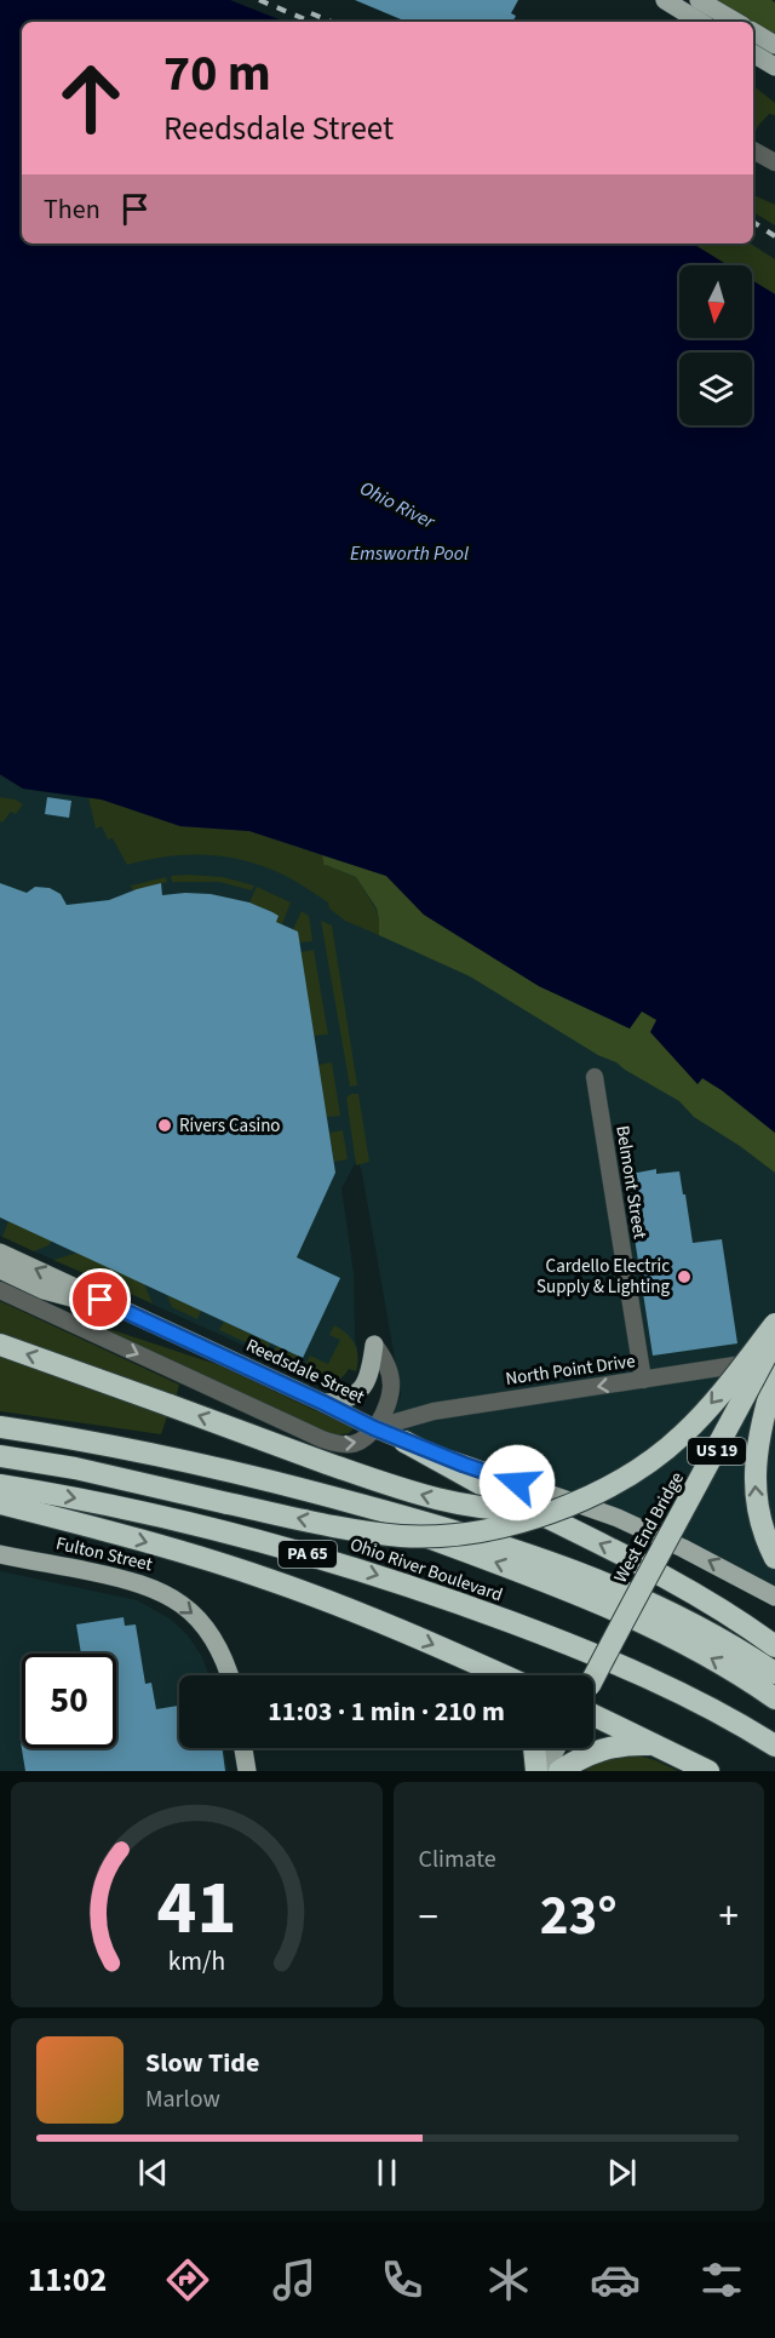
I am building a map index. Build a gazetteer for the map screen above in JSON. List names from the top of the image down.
{
  "streets": {
    "highway": [
      "US 19",
      "West End Bridge",
      "PA 65",
      "Ohio River Boulevard"
    ],
    "main road": ["Reedsdale Street", "Fulton Street"],
    "street": ["Belmont Street", "North Point Drive"]
  },
  "crossings": [
    ["Belmont Street", "North Point Drive"],
    ["North Point Drive", "Reedsdale Street"]
  ],
  "one_way": ["North Point Drive", "Fulton Street"],
  "water": ["Ohio River", "Emsworth Pool"],
  "places": ["Rivers Casino", "Cardello Electric Supply & Lighting"],
  "north": "bottom",
  "page": {
    "turn": ["70 m", "Reedsdale Street"],
    "then": "Then",
    "limit": "50",
    "trip": "11:03 · 1 min · 210 m",
    "tile": "Climate",
    "heat": ["−", "23°", "+"],
    "song": ["Slow Tide", "Marlow"],
    "tabs": "11:02",
    "gauge": ["41", "km/h"]
  }
}
